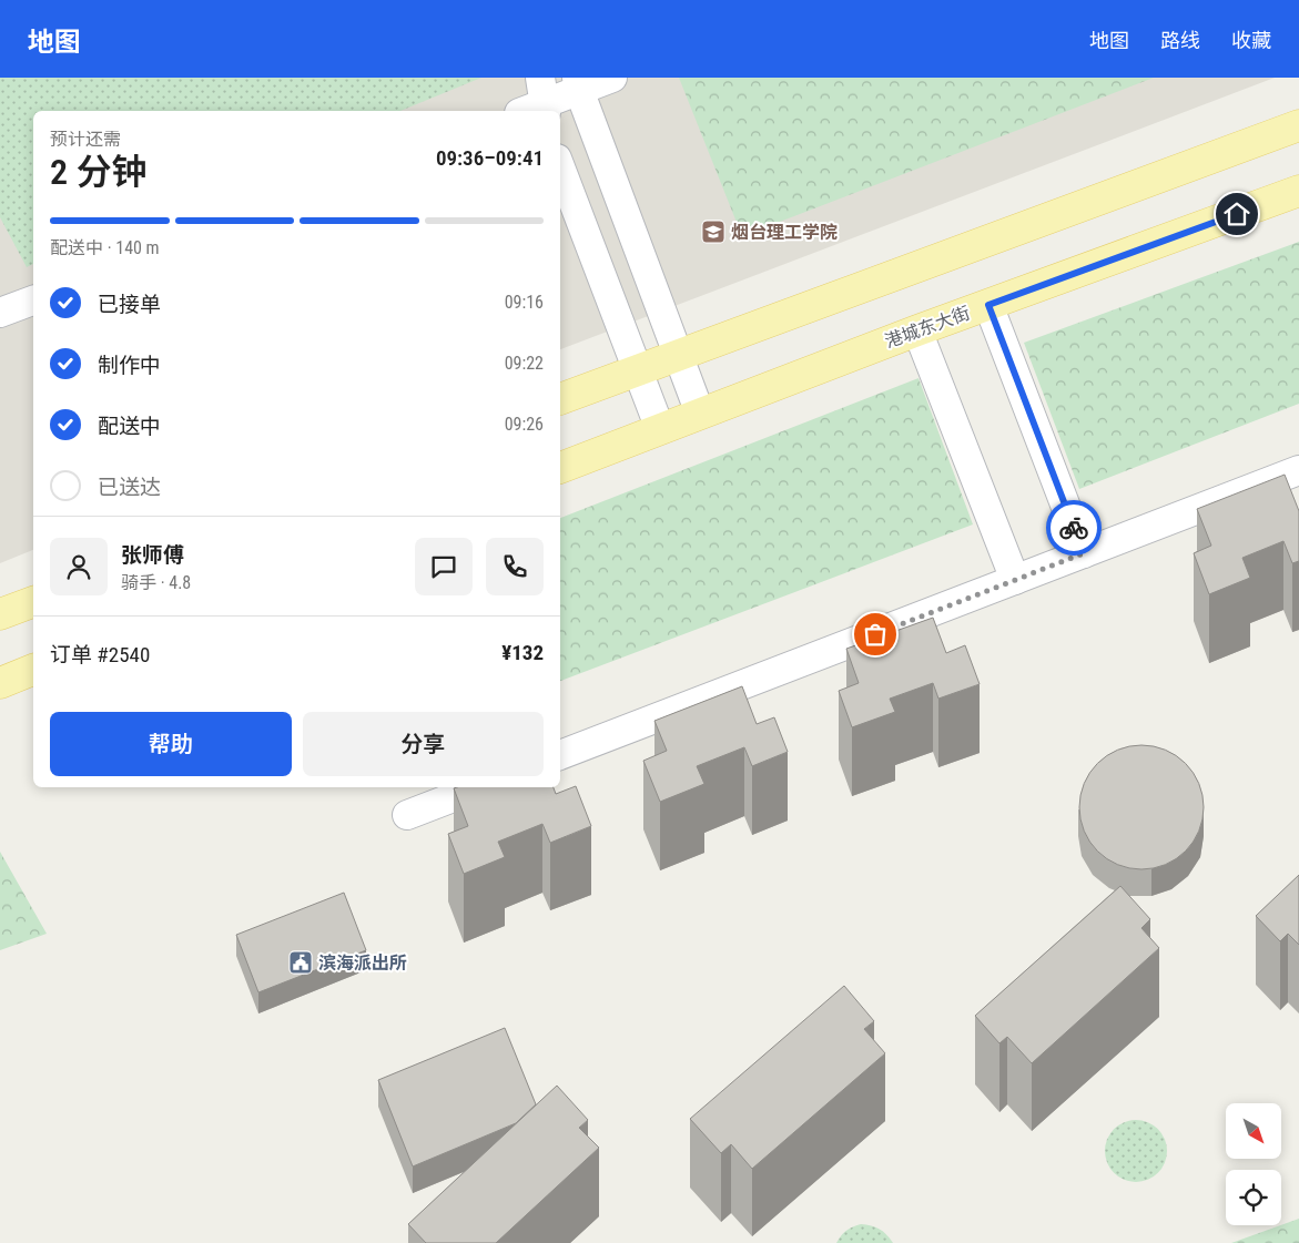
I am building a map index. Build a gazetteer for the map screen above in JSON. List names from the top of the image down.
{
  "streets": {
    "main road": ["港城东大街"]
  },
  "places": {
    "school or university": ["烟台理工学院"],
    "public building": ["滨海派出所"]
  },
  "north": "bottom right",
  "page": {
    "header": "地图",
    "nav": ["地图", "路线", "收藏"],
    "heading": ["2 分钟", "预计还需", "09:36–09:41"],
    "panel": [
      "张师傅",
      "骑手 · 4.8",
      "订单 #2540",
      "¥132"
    ],
    "bar": "配送中 · 140 m",
    "list": [
      ["已接单", "09:16"],
      ["制作中", "09:22"],
      ["配送中", "09:26"],
      "已送达"
    ],
    "buttons": ["帮助", "分享"]
  }
}
